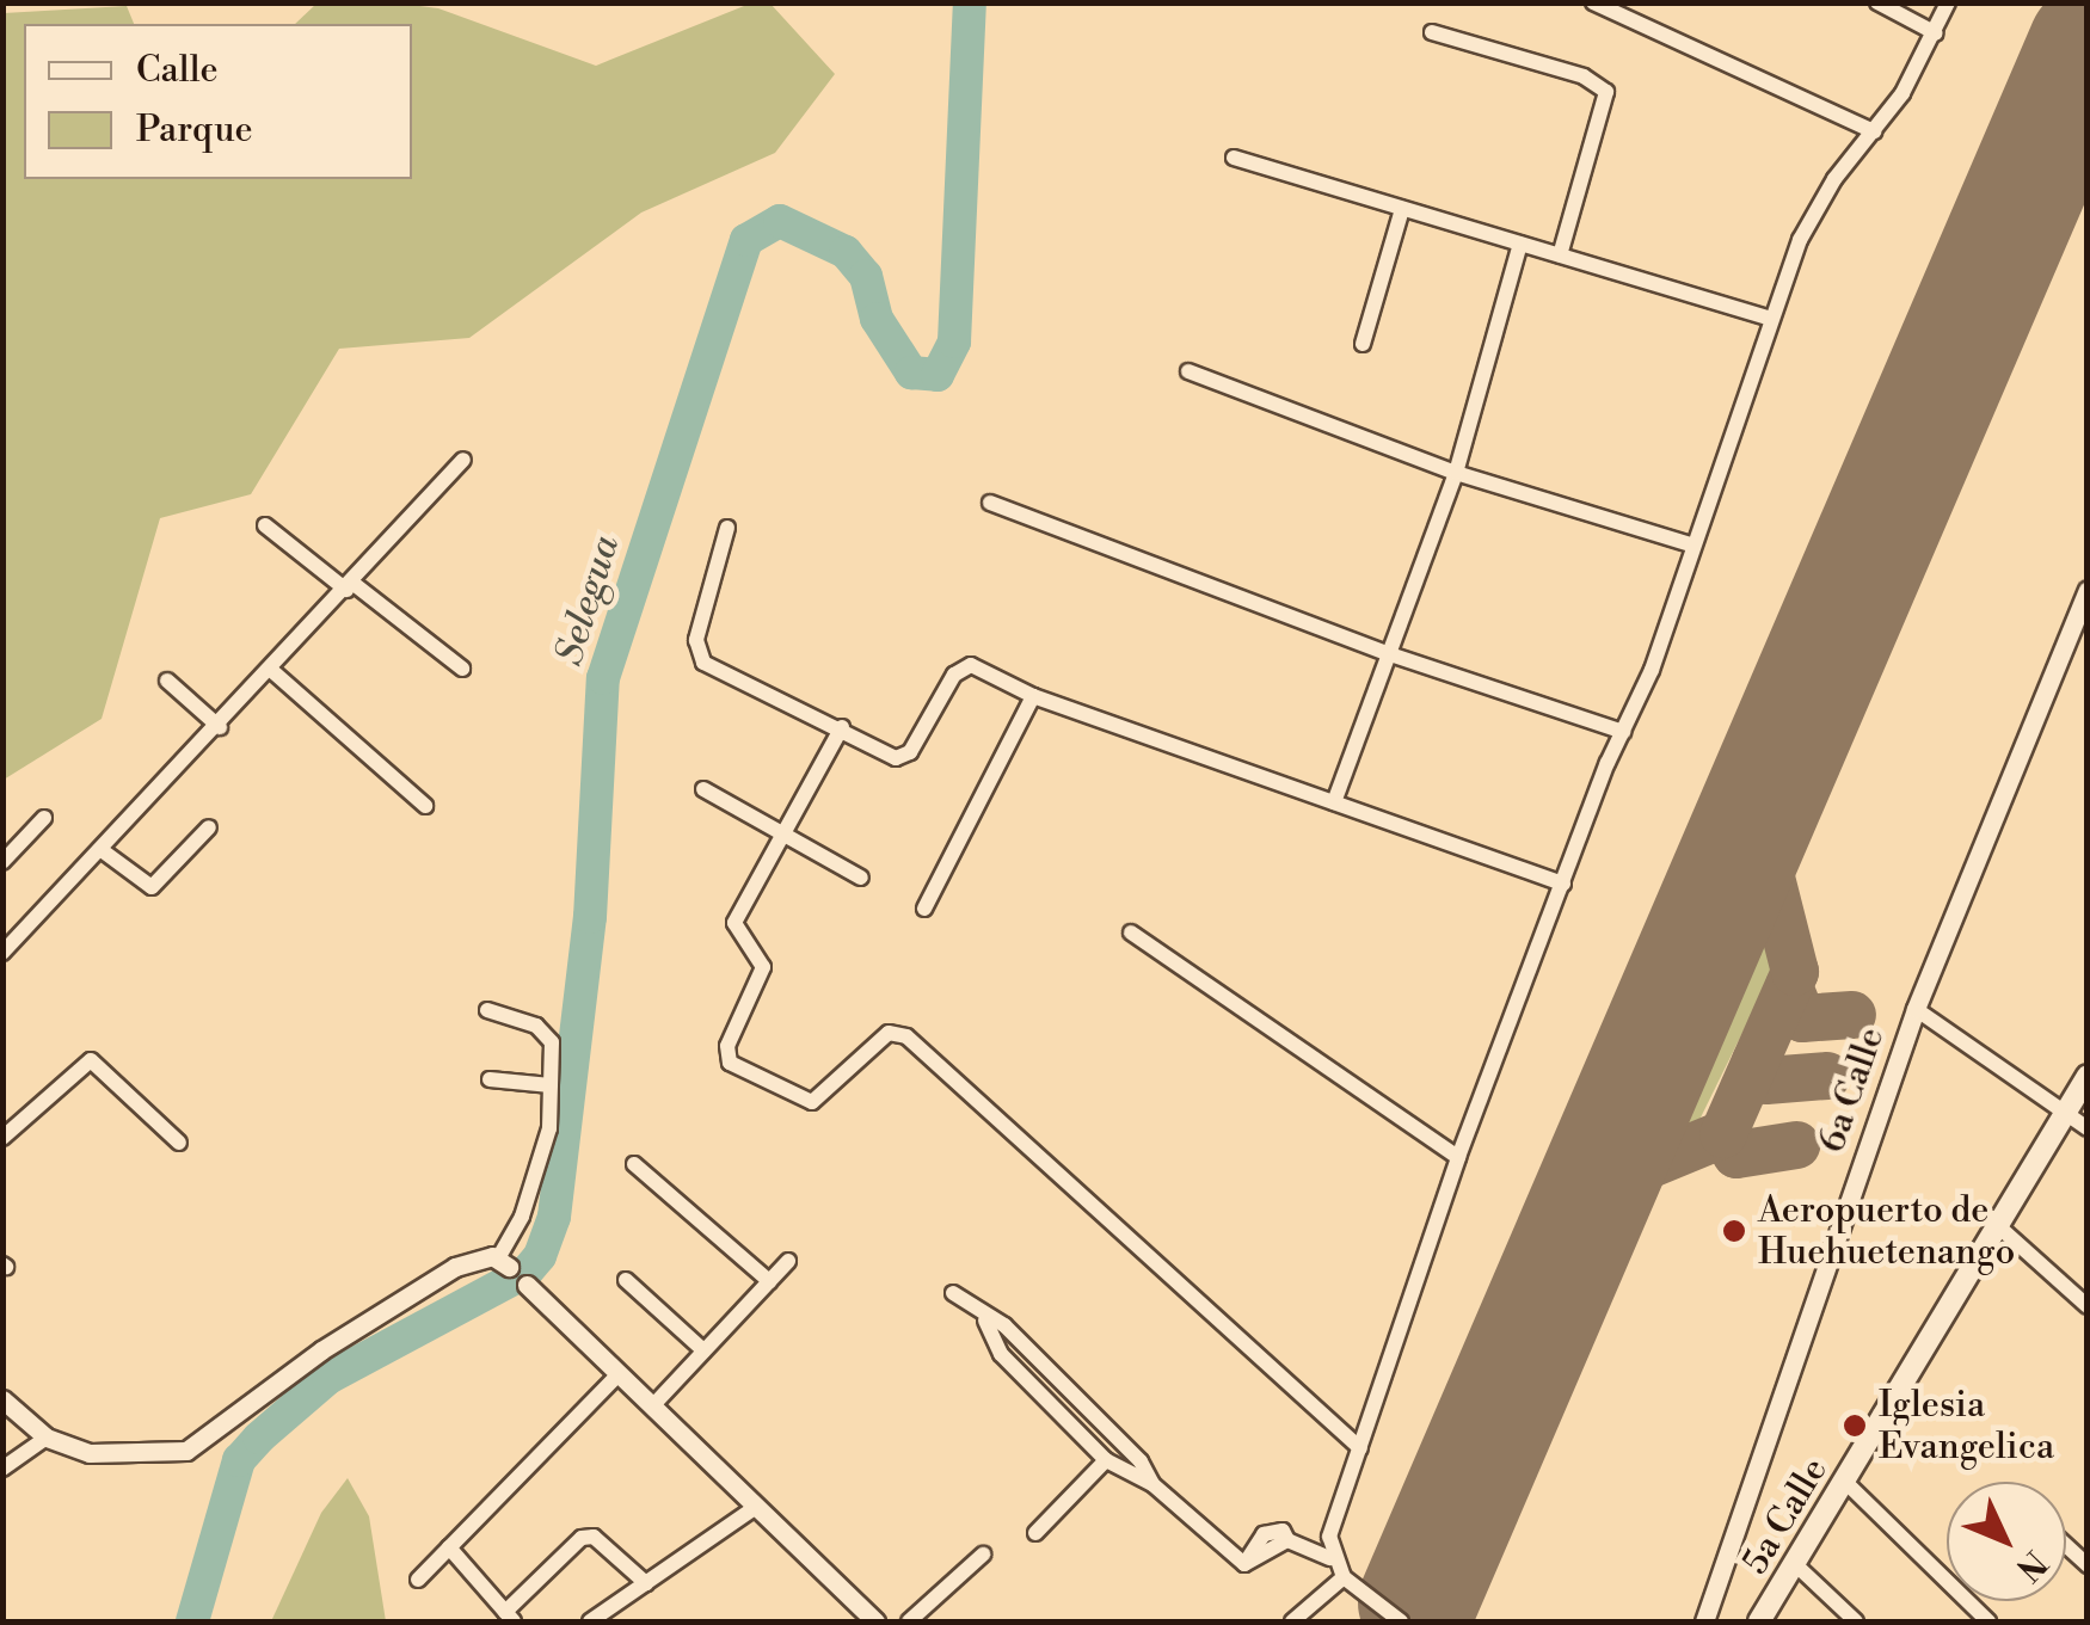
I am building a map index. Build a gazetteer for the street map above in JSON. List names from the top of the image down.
{
  "streets": {
    "main road": ["5a Calle"],
    "street": ["6a Calle"]
  },
  "water": ["Selegua"],
  "places": ["Aeropuerto de Huehuetenango", "Iglesia Evangelica"],
  "legend": ["Calle", "Parque"],
  "north": "bottom right"
}
